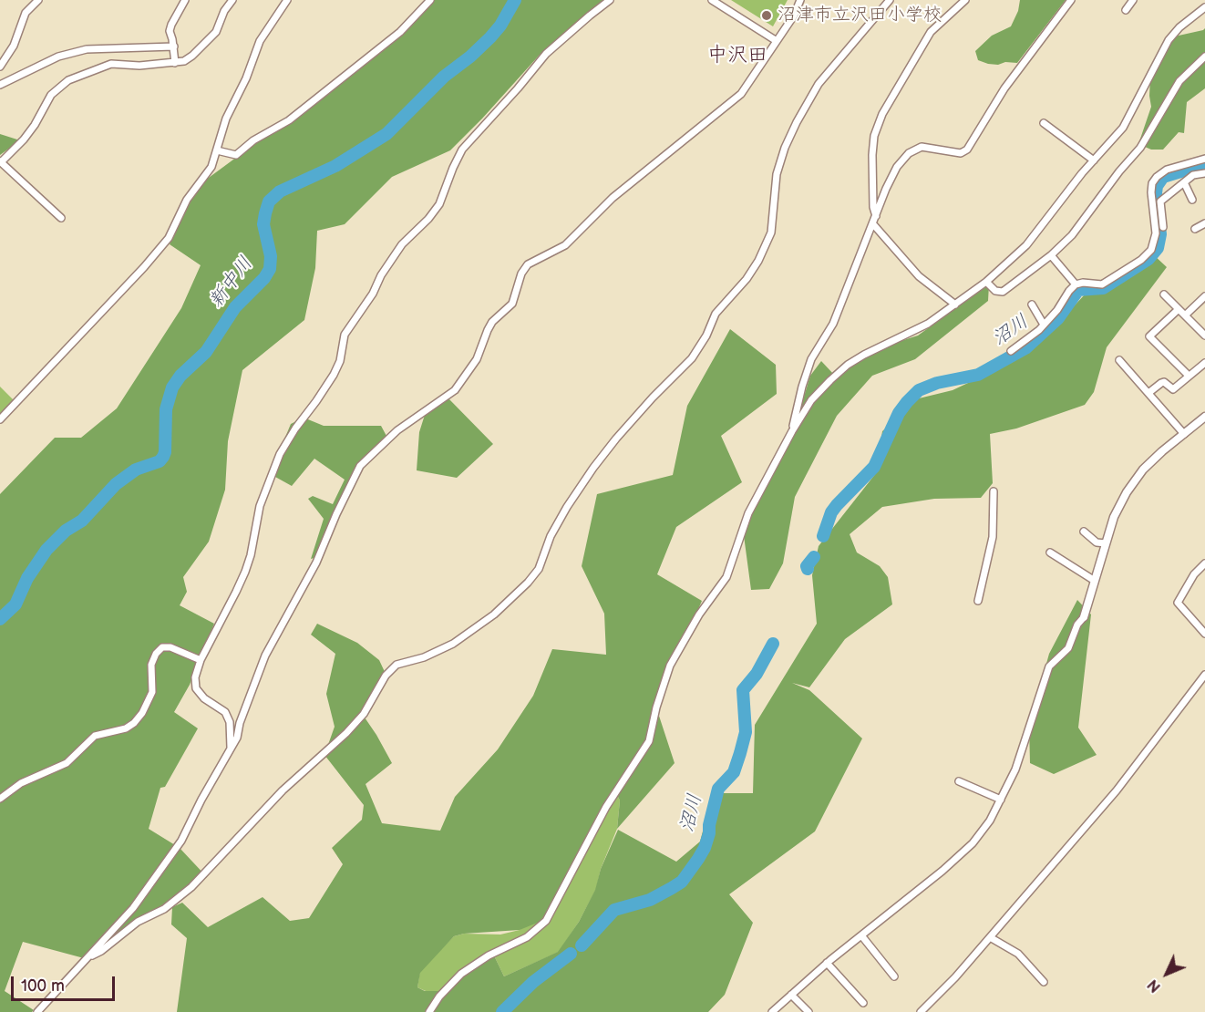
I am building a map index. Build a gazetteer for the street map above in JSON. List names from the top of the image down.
{
  "districts": ["中沢田"],
  "water": ["新中川", "沼川"],
  "places": ["沼津市立沢田小学校"],
  "scale_bar": "100 m",
  "north": "bottom left"
}
